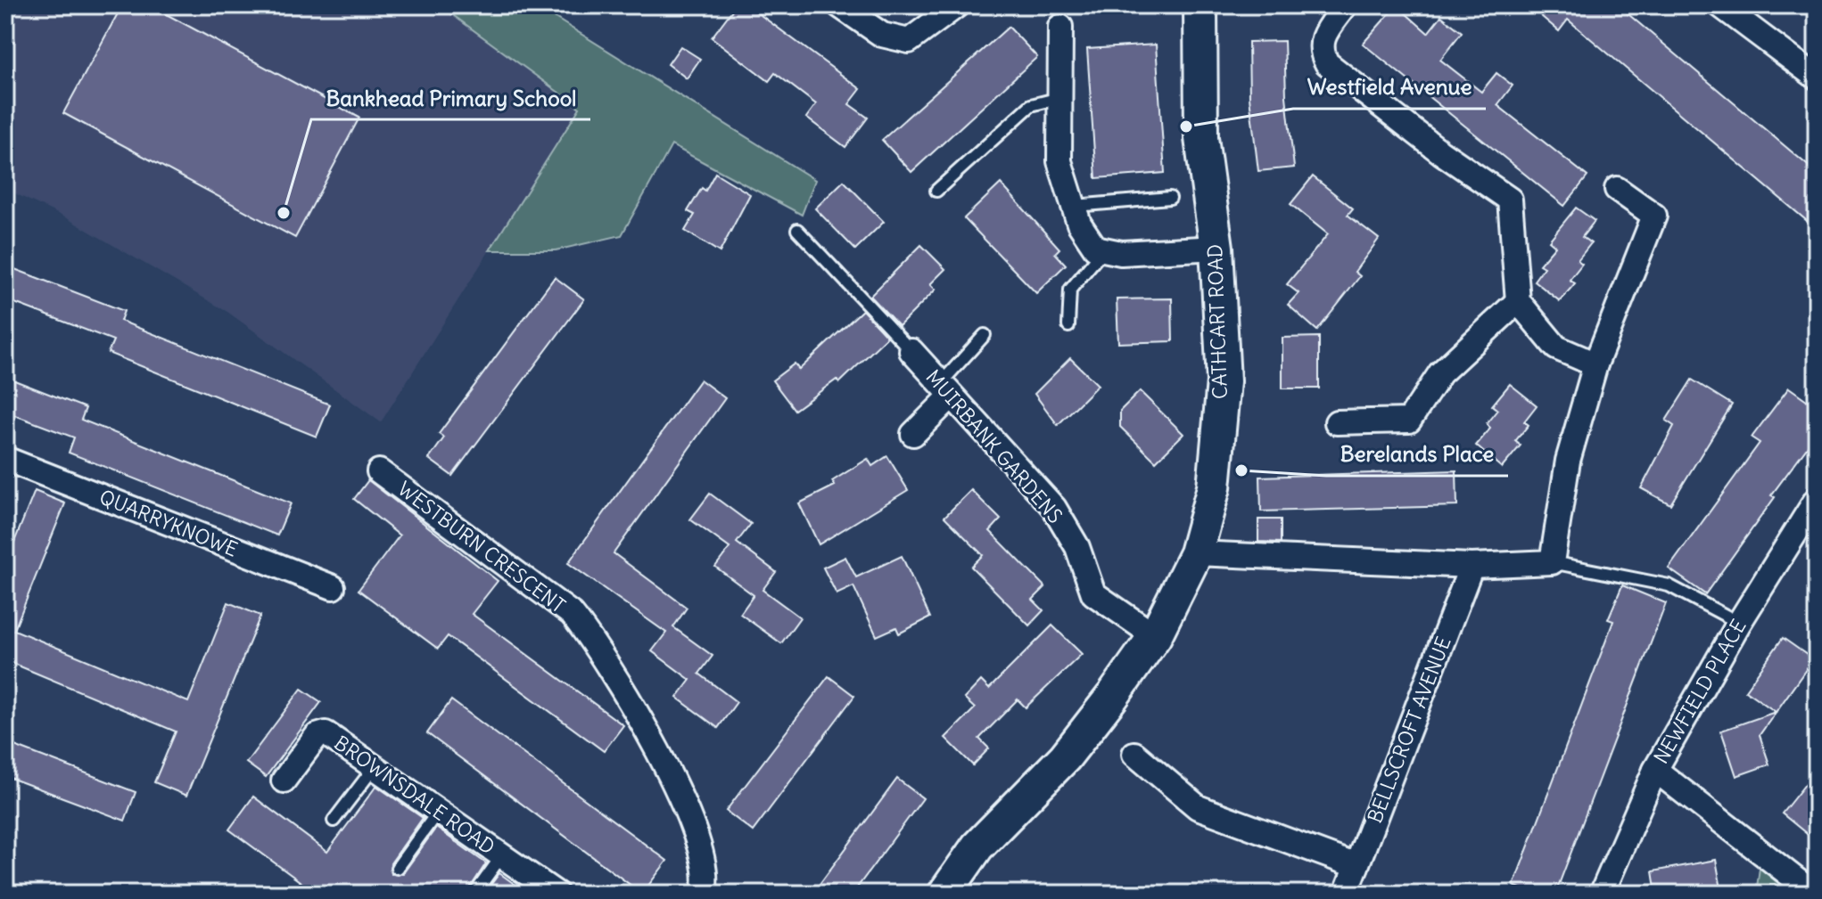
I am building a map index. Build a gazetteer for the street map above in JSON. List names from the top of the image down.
{
  "streets": {
    "street": [
      "CATHCART ROAD",
      "MUIRBANK GARDENS",
      "QUARRYKNOWE",
      "WESTBURN CRESCENT",
      "NEWFIELD PLACE",
      "BELLSCROFT AVENUE",
      "BROWNSDALE ROAD"
    ]
  },
  "crossings": [
    ["CATHCART ROAD", "MUIRBANK GARDENS"]
  ],
  "places": ["Westfield Avenue", "Bankhead Primary School", "Berelands Place"]
}
